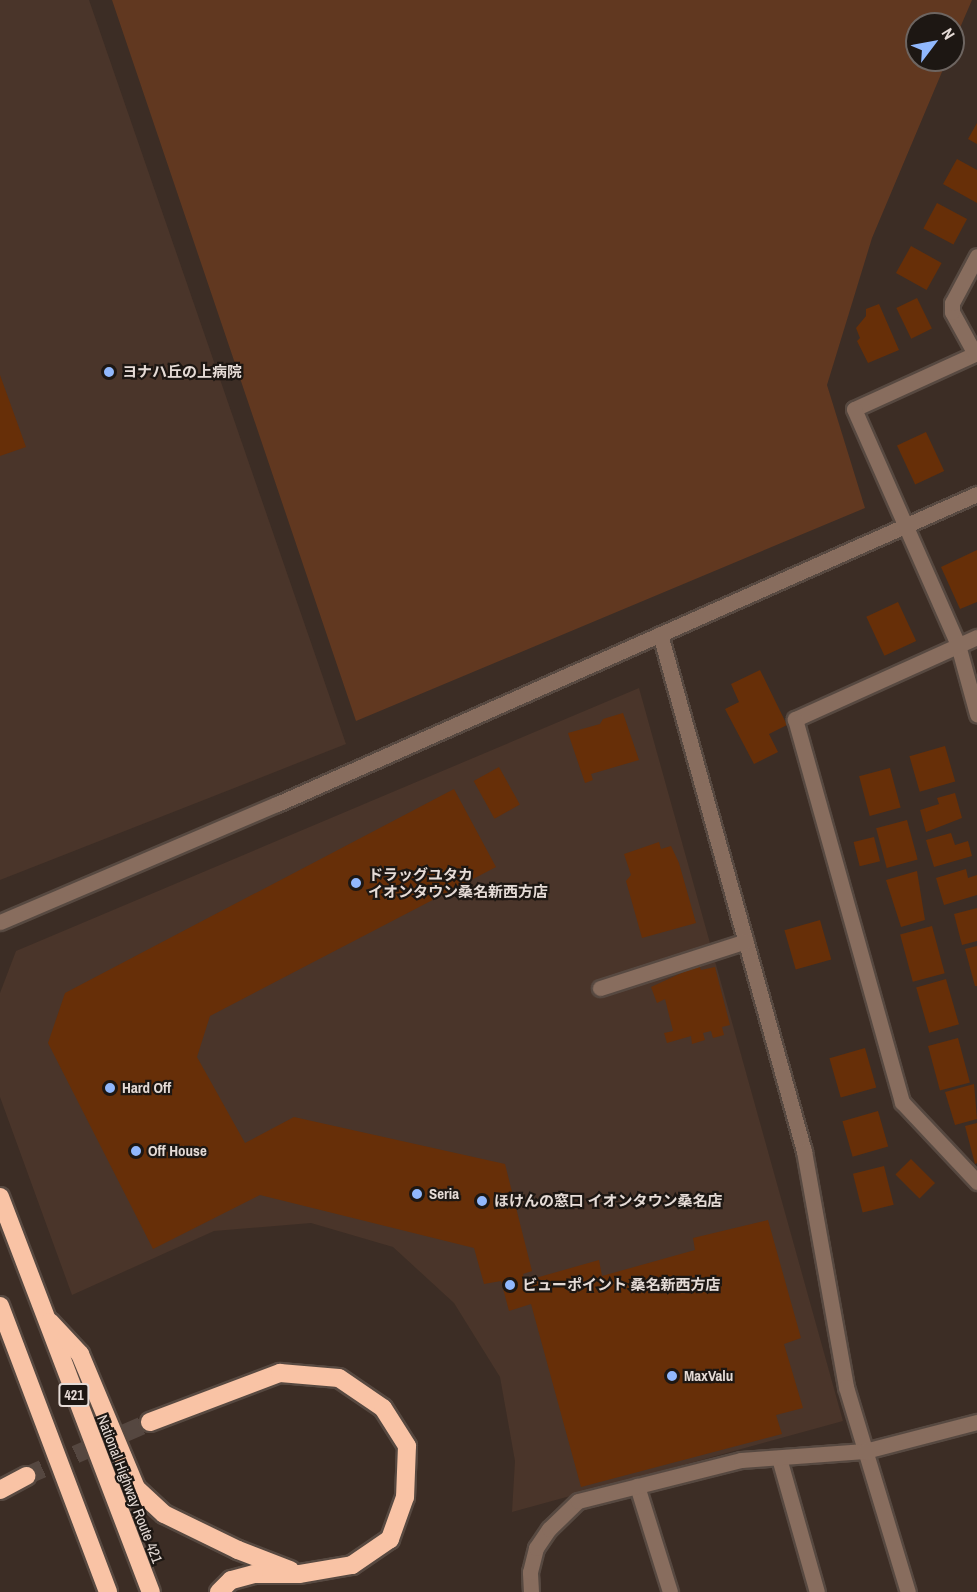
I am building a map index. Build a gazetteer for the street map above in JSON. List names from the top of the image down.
{
  "streets": {
    "highway": ["421", "National Highway Route 421"]
  },
  "places": [
    "ヨナハ丘の上病院",
    "ドラッグユタカ イオンタウン桑名新西方店",
    "Hard Off",
    "Off House",
    "Seria",
    "ほけんの窓口 イオンタウン桑名店",
    "ビューポイント 桑名新西方店",
    "MaxValu"
  ],
  "north": "top right"
}
